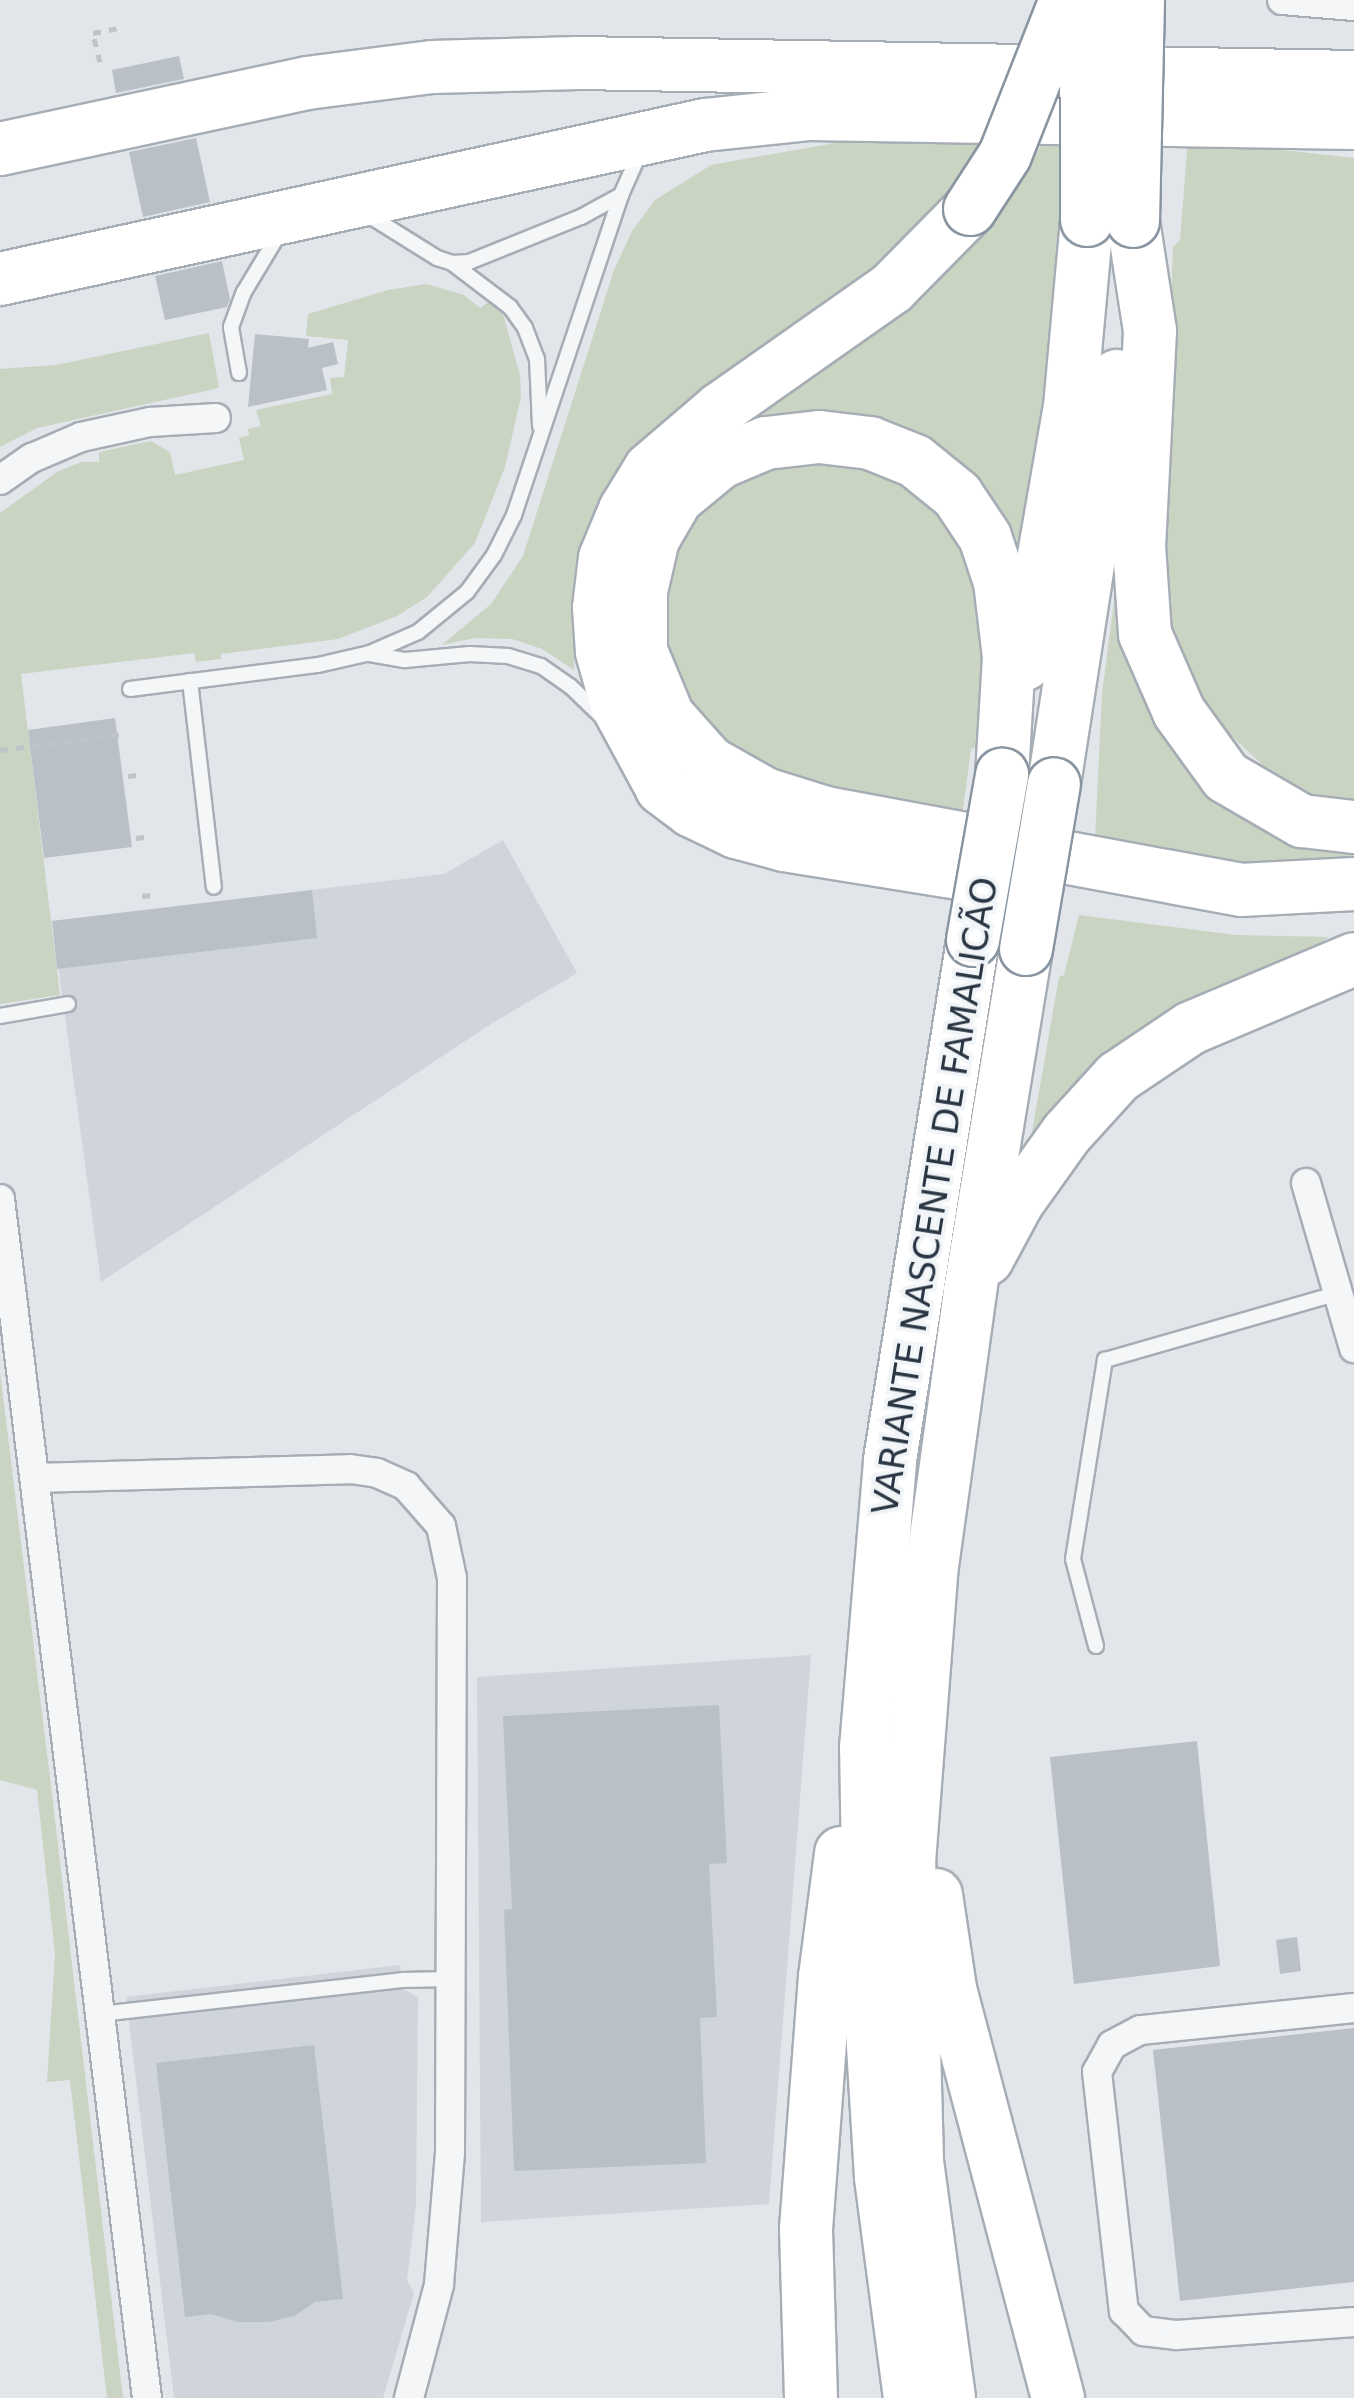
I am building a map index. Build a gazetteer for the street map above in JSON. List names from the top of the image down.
{
  "streets": {
    "highway": ["VARIANTE NASCENTE DE FAMALICÃO"]
  }
}
